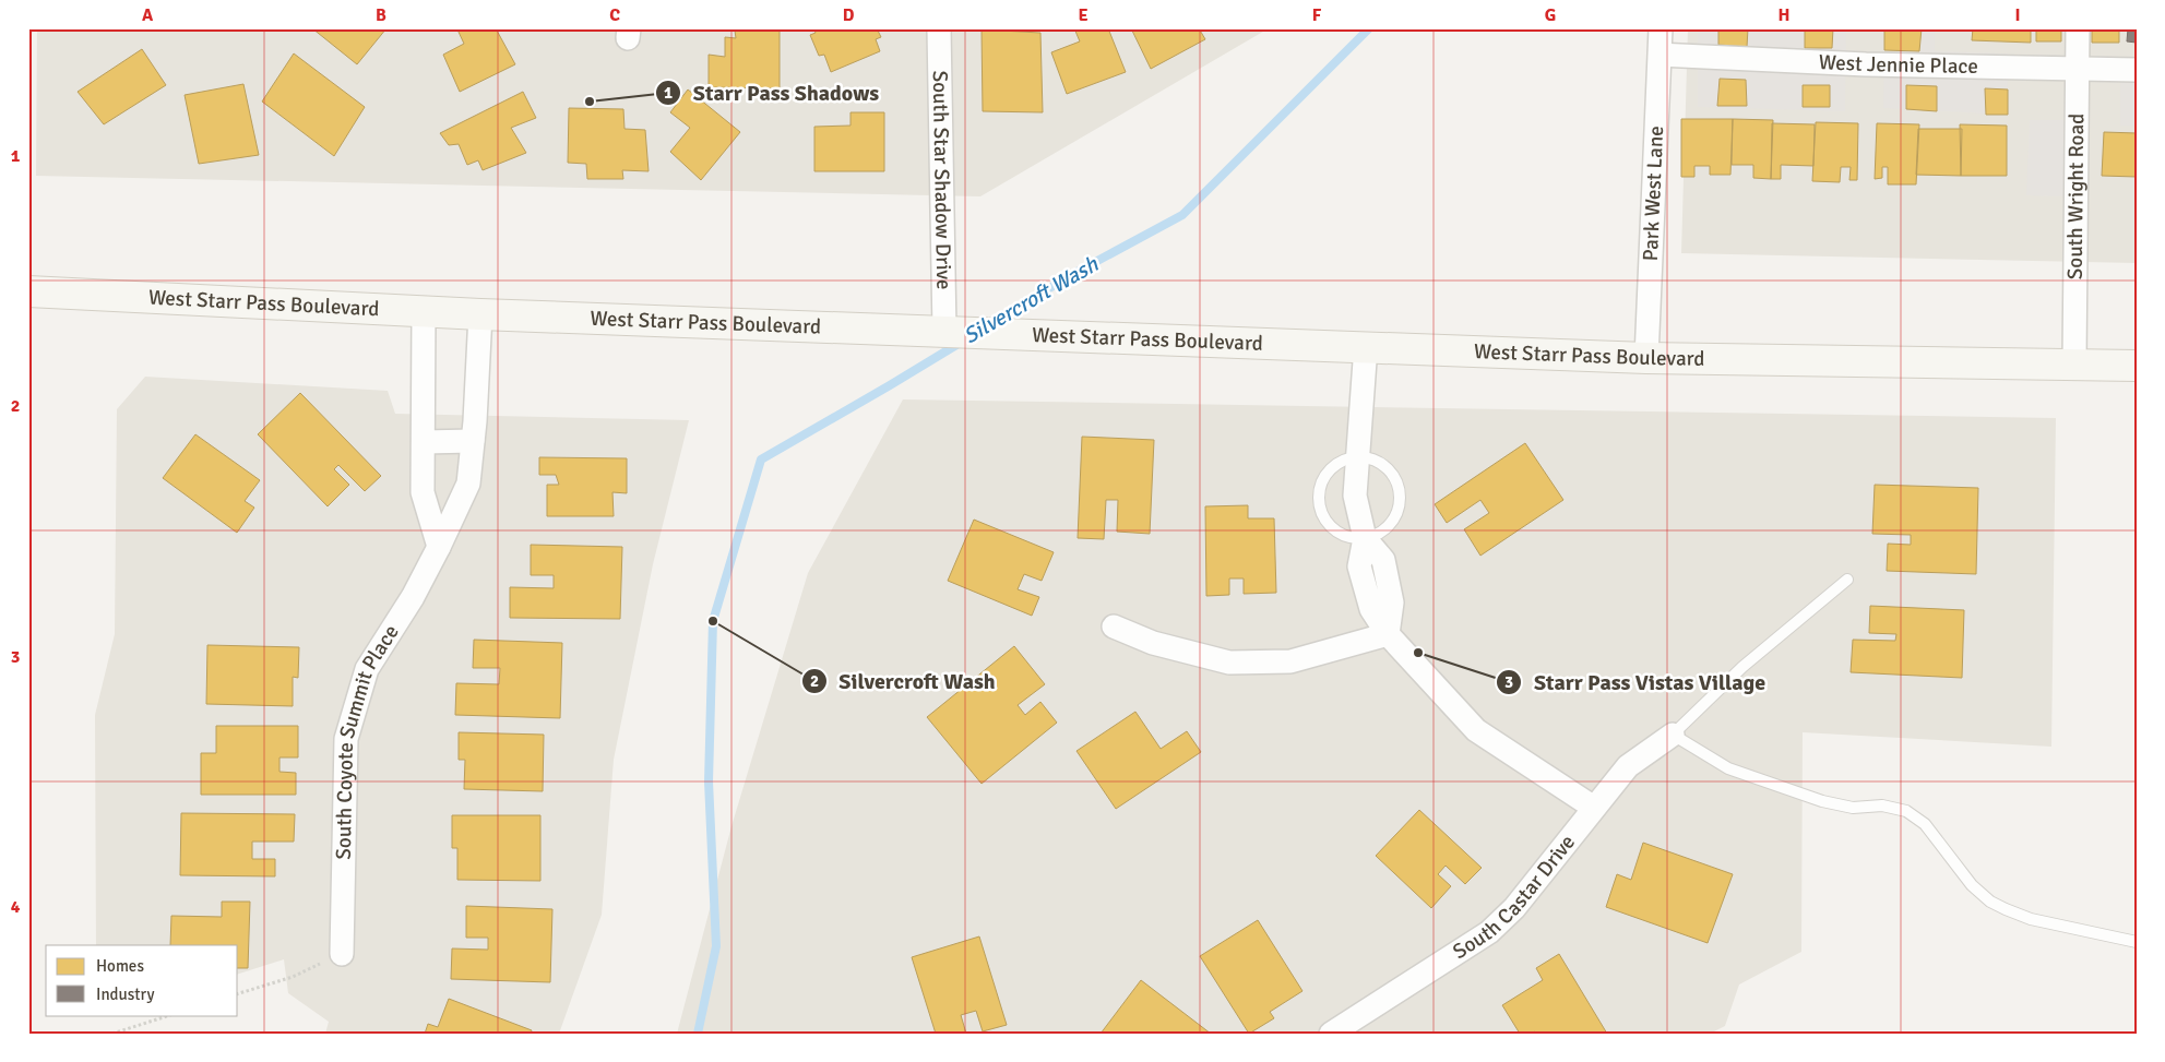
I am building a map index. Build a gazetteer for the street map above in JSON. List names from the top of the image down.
{
  "streets": {
    "street": [
      "West Jennie Place",
      "South Star Shadow Drive",
      "Park West Lane",
      "South Wright Road",
      "West Starr Pass Boulevard",
      "South Coyote Summit Place",
      "South Castar Drive"
    ]
  },
  "crossings": [
    ["West Jennie Place", "Park West Lane"],
    ["West Jennie Place", "South Wright Road"],
    ["South Star Shadow Drive", "West Starr Pass Boulevard"],
    ["Park West Lane", "West Starr Pass Boulevard"],
    ["South Wright Road", "West Starr Pass Boulevard"],
    ["West Starr Pass Boulevard", "South Coyote Summit Place"]
  ],
  "water": ["Silvercroft Wash"],
  "places": ["Starr Pass Shadows", "Silvercroft Wash", "Starr Pass Vistas Village"],
  "legend": ["Homes", "Industry"],
  "grid": {
    "columns": [
      "A",
      "B",
      "C",
      "D",
      "E",
      "F",
      "G",
      "H",
      "I"
    ],
    "rows": [
      "1",
      "2",
      "3",
      "4"
    ]
  }
}
